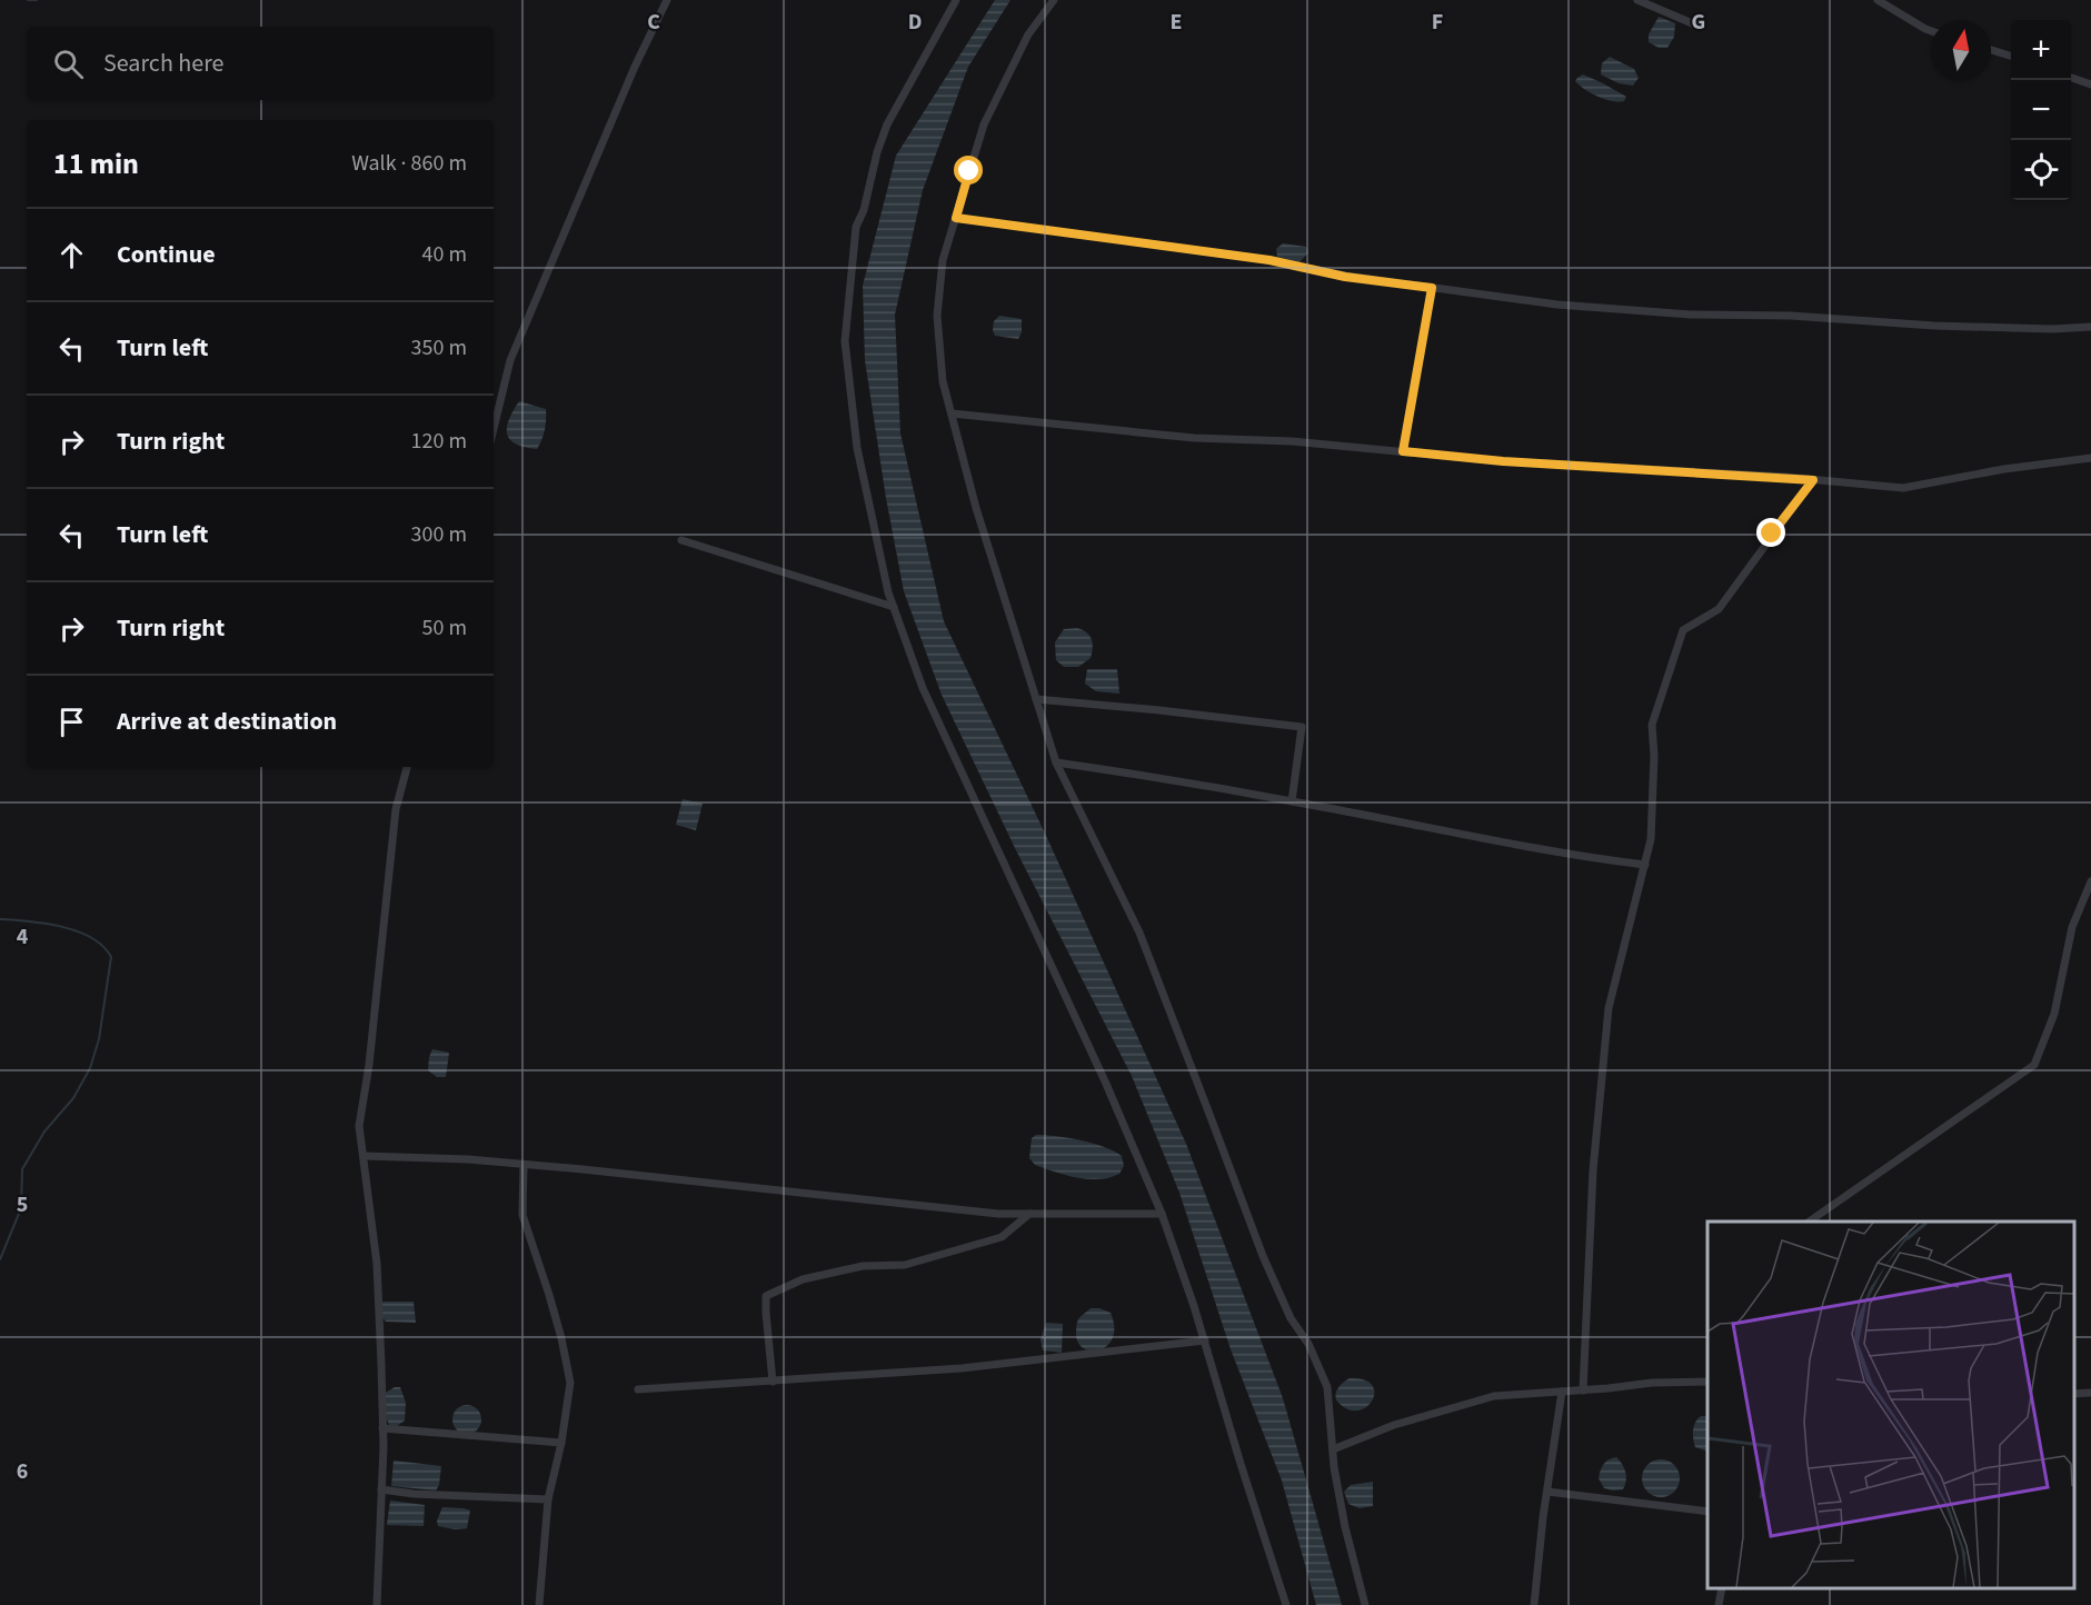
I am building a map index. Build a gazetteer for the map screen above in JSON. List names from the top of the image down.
{
  "north": "top",
  "page": {
    "map_buttons": ["+", "−"],
    "search": "Search here",
    "heading": ["11 min", "Walk · 860 m"],
    "list": [
      ["Continue", "40 m"],
      ["Turn left", "350 m"],
      ["Turn right", "120 m"],
      ["Turn left", "300 m"],
      ["Turn right", "50 m"],
      "Arrive at destination"
    ]
  },
  "grid": {
    "columns": [
      "C",
      "D",
      "E",
      "F",
      "G"
    ],
    "rows": ["4", "5", "6"]
  }
}
